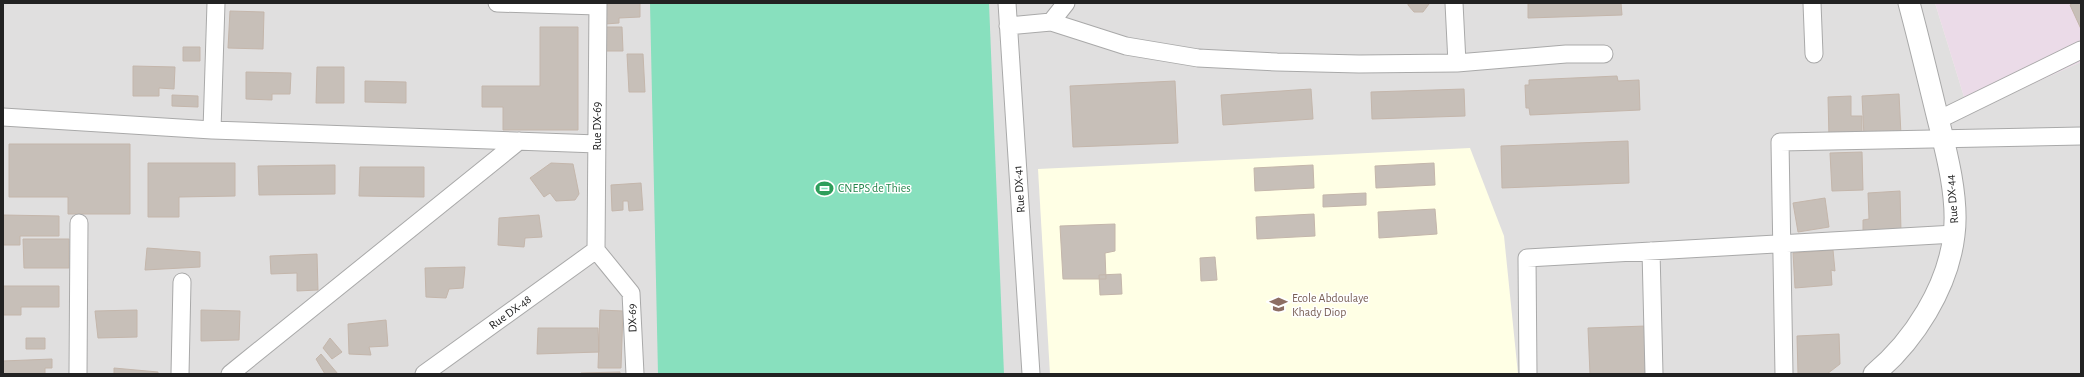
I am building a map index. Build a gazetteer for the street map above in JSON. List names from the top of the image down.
{
  "streets": {
    "street": [
      "Rue DX-69",
      "Rue DX-41",
      "Rue DX-44",
      "Rue DX-48",
      "DX-69"
    ]
  },
  "crossings": [
    ["Rue DX-69", "Rue DX-48"],
    ["Rue DX-69", "DX-69"],
    ["Rue DX-48", "DX-69"]
  ],
  "places": {
    "sports": ["CNEPS de Thies"],
    "school or university": ["Ecole Abdoulaye Khady Diop"]
  }
}
